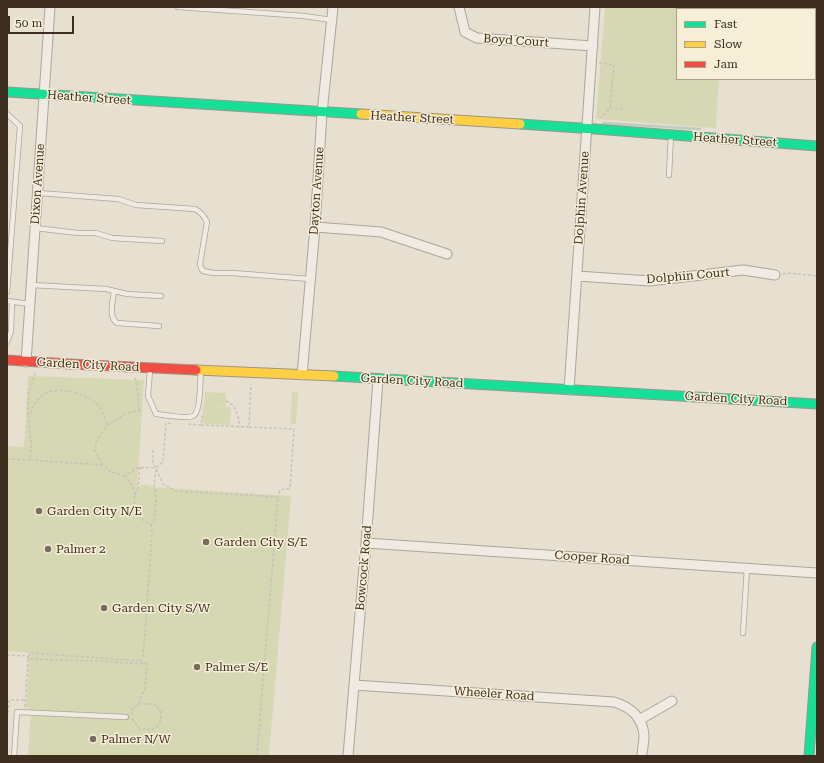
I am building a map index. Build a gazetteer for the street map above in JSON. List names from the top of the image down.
{
  "streets": {
    "street": [
      "Boyd Court",
      "Heather Street",
      "Dixon Avenue",
      "Dayton Avenue",
      "Dolphin Avenue",
      "Dolphin Court",
      "Garden City Road",
      "Cooper Road",
      "Bowcock Road",
      "Wheeler Road"
    ]
  },
  "crossings": [
    ["Boyd Court", "Dolphin Avenue"],
    ["Heather Street", "Dixon Avenue"],
    ["Heather Street", "Dayton Avenue"],
    ["Heather Street", "Dolphin Avenue"],
    ["Dixon Avenue", "Garden City Road"],
    ["Dayton Avenue", "Garden City Road"],
    ["Dolphin Avenue", "Dolphin Court"],
    ["Dolphin Avenue", "Garden City Road"],
    ["Garden City Road", "Bowcock Road"],
    ["Cooper Road", "Bowcock Road"],
    ["Bowcock Road", "Wheeler Road"]
  ],
  "places": [
    "Garden City N/E",
    "Garden City S/E",
    "Palmer 2",
    "Garden City S/W",
    "Palmer S/E",
    "Palmer N/W"
  ],
  "legend": ["Fast", "Slow", "Jam"],
  "scale_bar": "50 m"
}
